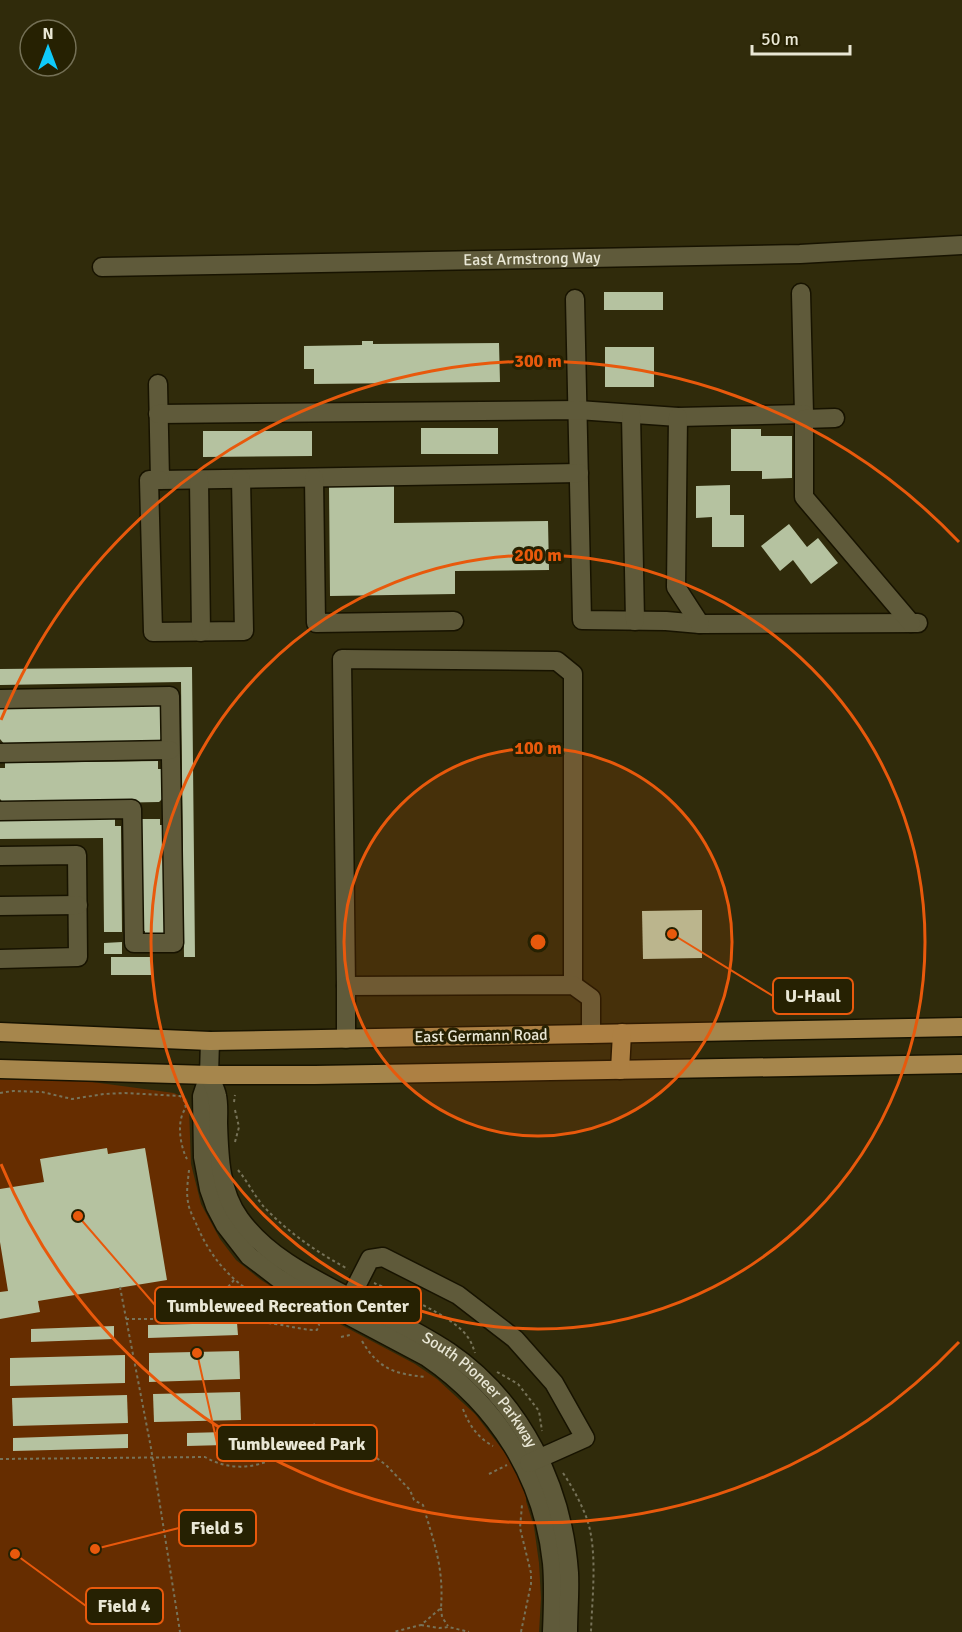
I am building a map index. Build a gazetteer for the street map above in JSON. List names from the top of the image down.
{
  "streets": {
    "main road": ["East Germann Road"],
    "street": ["East Armstrong Way", "South Pioneer Parkway"]
  },
  "crossings": [
    ["East Germann Road", "South Pioneer Parkway"]
  ],
  "places": [
    "U-Haul",
    "Tumbleweed Recreation Center",
    "Tumbleweed Park",
    "Field 5",
    "Field 4"
  ],
  "scale_bar": "50 m",
  "north": "top",
  "rings": ["300 m", "200 m", "100 m"]
}
